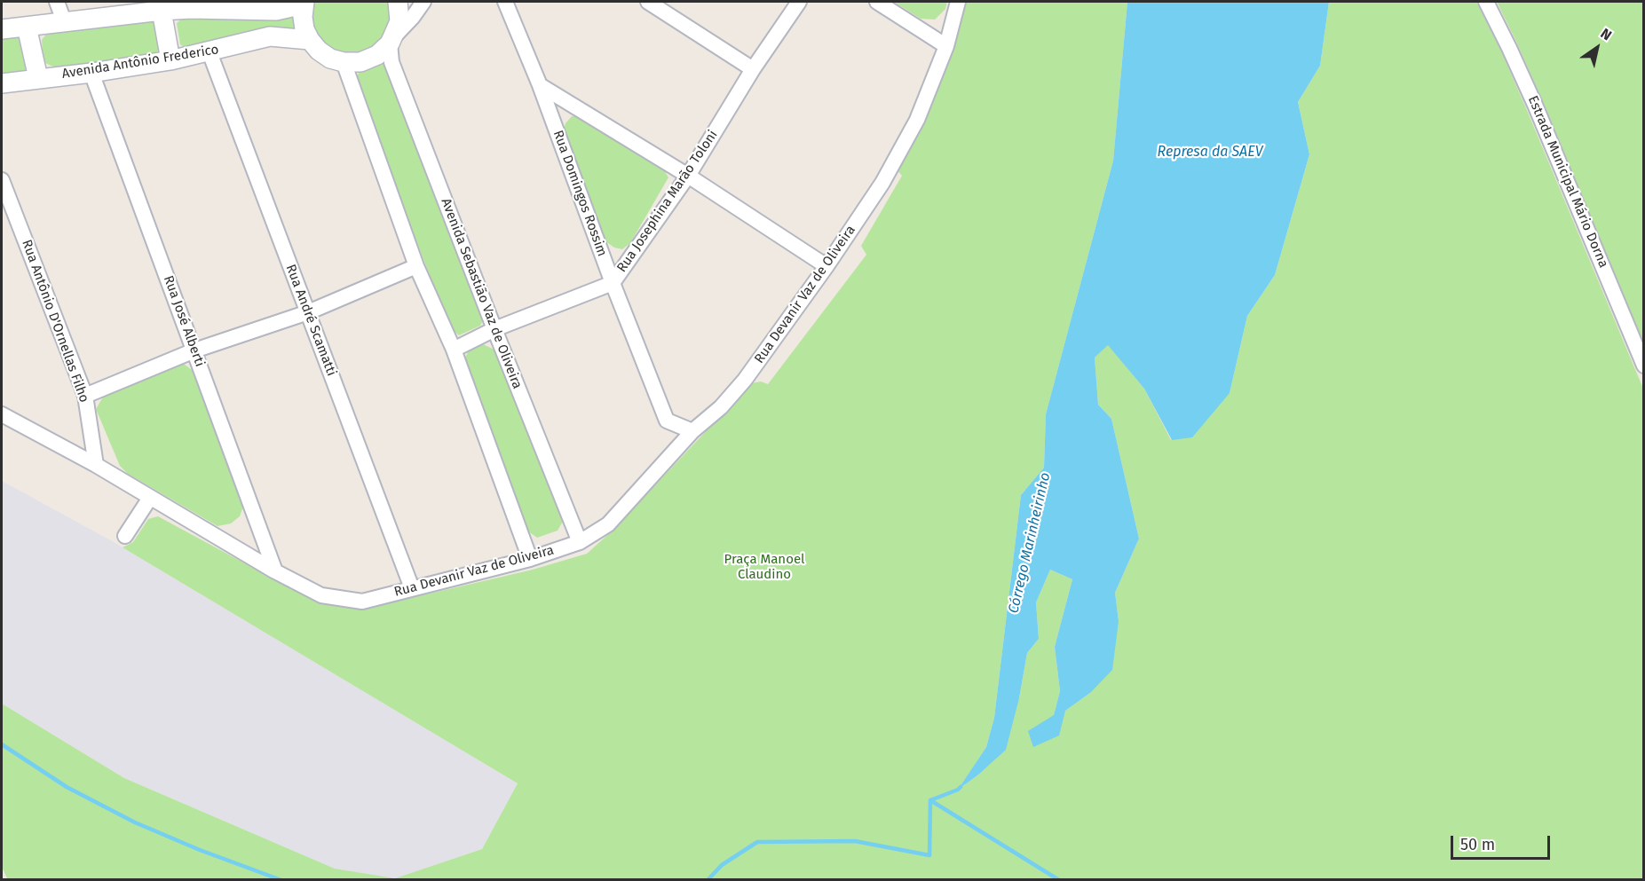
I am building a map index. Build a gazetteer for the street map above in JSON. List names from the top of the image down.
{
  "streets": {
    "street": [
      "Avenida Antônio Frederico",
      "Estrada Municipal Mário Dorna",
      "Rua Domingos Rossim",
      "Rua Josephina Marão Toloni",
      "Avenida Sebastião Vaz de Oliveira",
      "Rua Devanir Vaz de Oliveira",
      "Rua André Scamatti",
      "Rua Antônio D'Ornellas Filho",
      "Rua José Alberti"
    ]
  },
  "crossings": [
    ["Avenida Antônio Frederico", "Rua André Scamatti"],
    ["Avenida Antônio Frederico", "Rua José Alberti"],
    ["Rua Domingos Rossim", "Rua Josephina Marão Toloni"],
    ["Rua Domingos Rossim", "Rua Devanir Vaz de Oliveira"],
    ["Rua Josephina Marão Toloni", "Avenida Sebastião Vaz de Oliveira"],
    ["Avenida Sebastião Vaz de Oliveira", "Rua Devanir Vaz de Oliveira"],
    ["Rua Devanir Vaz de Oliveira", "Rua André Scamatti"],
    ["Rua Devanir Vaz de Oliveira", "Rua Antônio D'Ornellas Filho"],
    ["Rua Devanir Vaz de Oliveira", "Rua José Alberti"]
  ],
  "water": ["Represa da SAEV", "Córrego Marinheirinho"],
  "parks": ["Praça Manoel Claudino"],
  "scale_bar": "50 m",
  "north": "top right"
}
